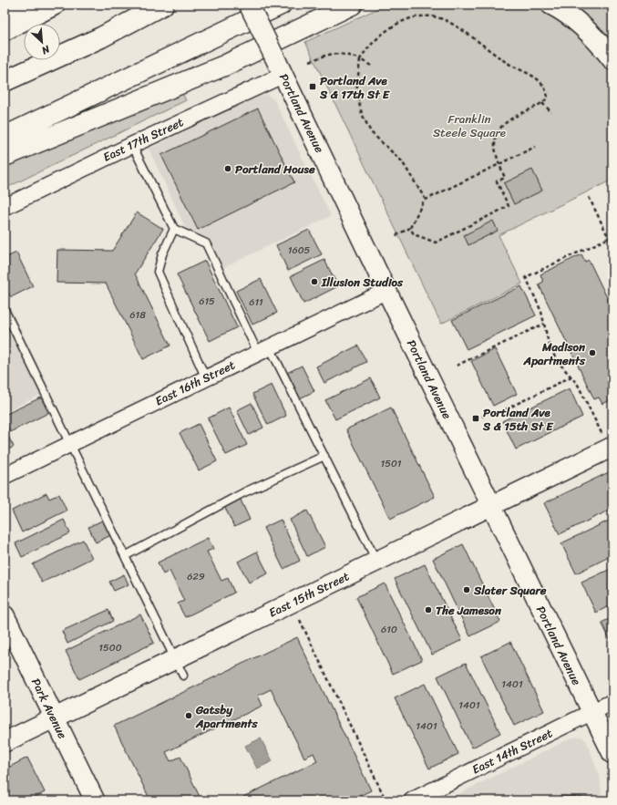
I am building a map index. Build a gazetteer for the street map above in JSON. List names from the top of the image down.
{
  "streets": {
    "street": [
      "Portland Avenue",
      "East 17th Street",
      "East 16th Street",
      "East 15th Street",
      "Park Avenue",
      "East 14th Street"
    ]
  },
  "crossings": [
    ["Portland Avenue", "East 17th Street"],
    ["Portland Avenue", "East 16th Street"],
    ["Portland Avenue", "East 15th Street"],
    ["Portland Avenue", "East 14th Street"],
    ["East 15th Street", "Park Avenue"]
  ],
  "parks": ["Franklin Steele Square"],
  "places": {
    "transit": ["Portland Ave S & 17th St E", "Portland Ave S & 15th St E"],
    "other": [
      "Portland House",
      "Illusion Studios",
      "Madison Apartments",
      "Slater Square",
      "The Jameson",
      "Gatsby Apartments"
    ]
  },
  "house_numbers": [
    "1605",
    "615",
    "611",
    "618",
    "1501",
    "629",
    "610",
    "1500",
    "1401",
    "1401",
    "1401"
  ],
  "north": "bottom right"
}
